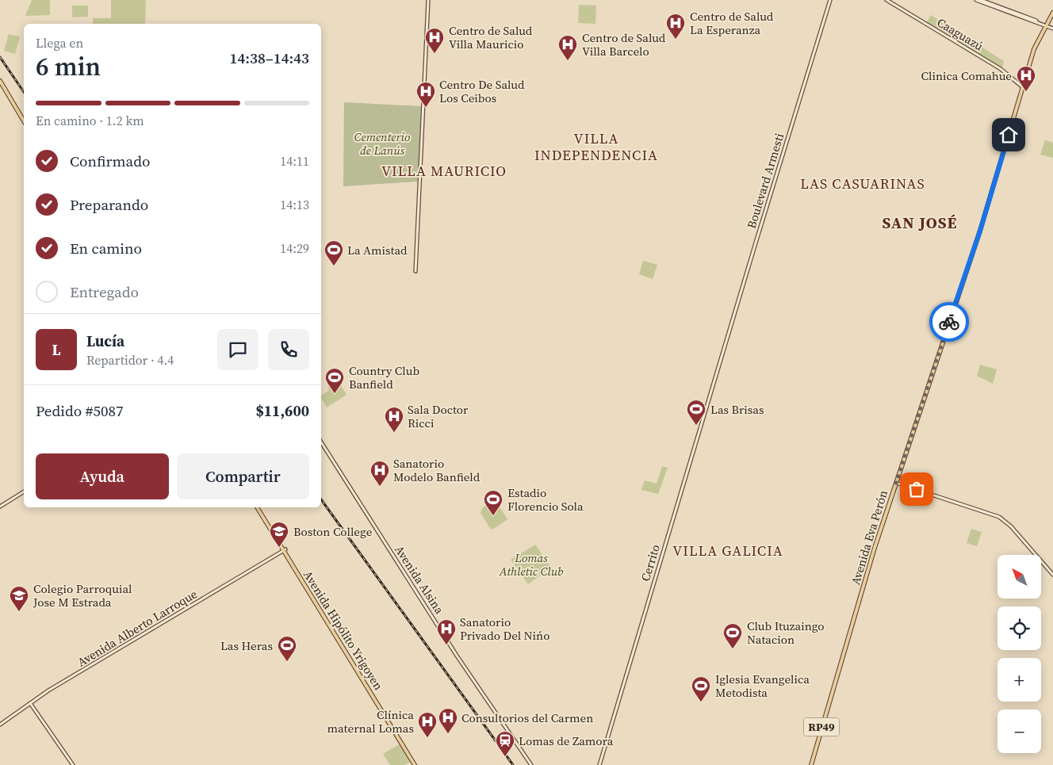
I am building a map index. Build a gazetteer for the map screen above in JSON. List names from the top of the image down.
{
  "streets": {
    "main road": [
      "Caaguazú",
      "Boulevard Armesti",
      "Avenida Eva Perón",
      "Cerrito",
      "Avenida Alsina",
      "Avenida Alberto Larroque",
      "Avenida Hipólito Yrigoyen",
      "RP49"
    ]
  },
  "crossings": [
    ["Caaguazú", "Avenida Eva Perón"],
    ["Boulevard Armesti", "Cerrito"],
    ["Avenida Eva Perón", "RP49"],
    ["Avenida Alberto Larroque", "Avenida Hipólito Yrigoyen"]
  ],
  "districts": [
    "VILLA INDEPENDENCIA",
    "VILLA MAURICIO",
    "LAS CASUARINAS",
    "SAN JOSÉ",
    "VILLA GALICIA"
  ],
  "parks": ["Cementerio de Lanús", "Lomas Athletic Club"],
  "places": {
    "hospital": [
      "Centro de Salud La Esperanza",
      "Centro de Salud Villa Mauricio",
      "Centro de Salud Villa Barcelo",
      "Clinica Comahue",
      "Centro De Salud Los Ceibos",
      "Sala Doctor Ricci",
      "Sanatorio Modelo Banfield",
      "Sanatorio Privado Del Nińo",
      "Consultorios del Carmen",
      "Clínica maternal Lomas"
    ],
    "sports": [
      "La Amistad",
      "Country Club Banfield",
      "Las Brisas",
      "Estadio Florencio Sola",
      "Club Ituzaingo Natacion",
      "Las Heras",
      "Iglesia Evangelica Metodista"
    ],
    "school or university": ["Boston College", "Colegio Parroquial Jose M Estrada"],
    "station": ["Lomas de Zamora"]
  },
  "north": "top left",
  "page": {
    "heading": ["6 min", "Llega en", "14:38–14:43"],
    "panel": [
      "Lucía",
      "Repartidor · 4.4",
      "Pedido #5087",
      "$11,600"
    ],
    "bar": "En camino · 1.2 km",
    "list": [
      ["Confirmado", "14:11"],
      ["Preparando", "14:13"],
      ["En camino", "14:29"],
      "Entregado"
    ],
    "round": "L",
    "buttons": ["Ayuda", "Compartir"],
    "map_buttons": ["+", "−"]
  }
}
